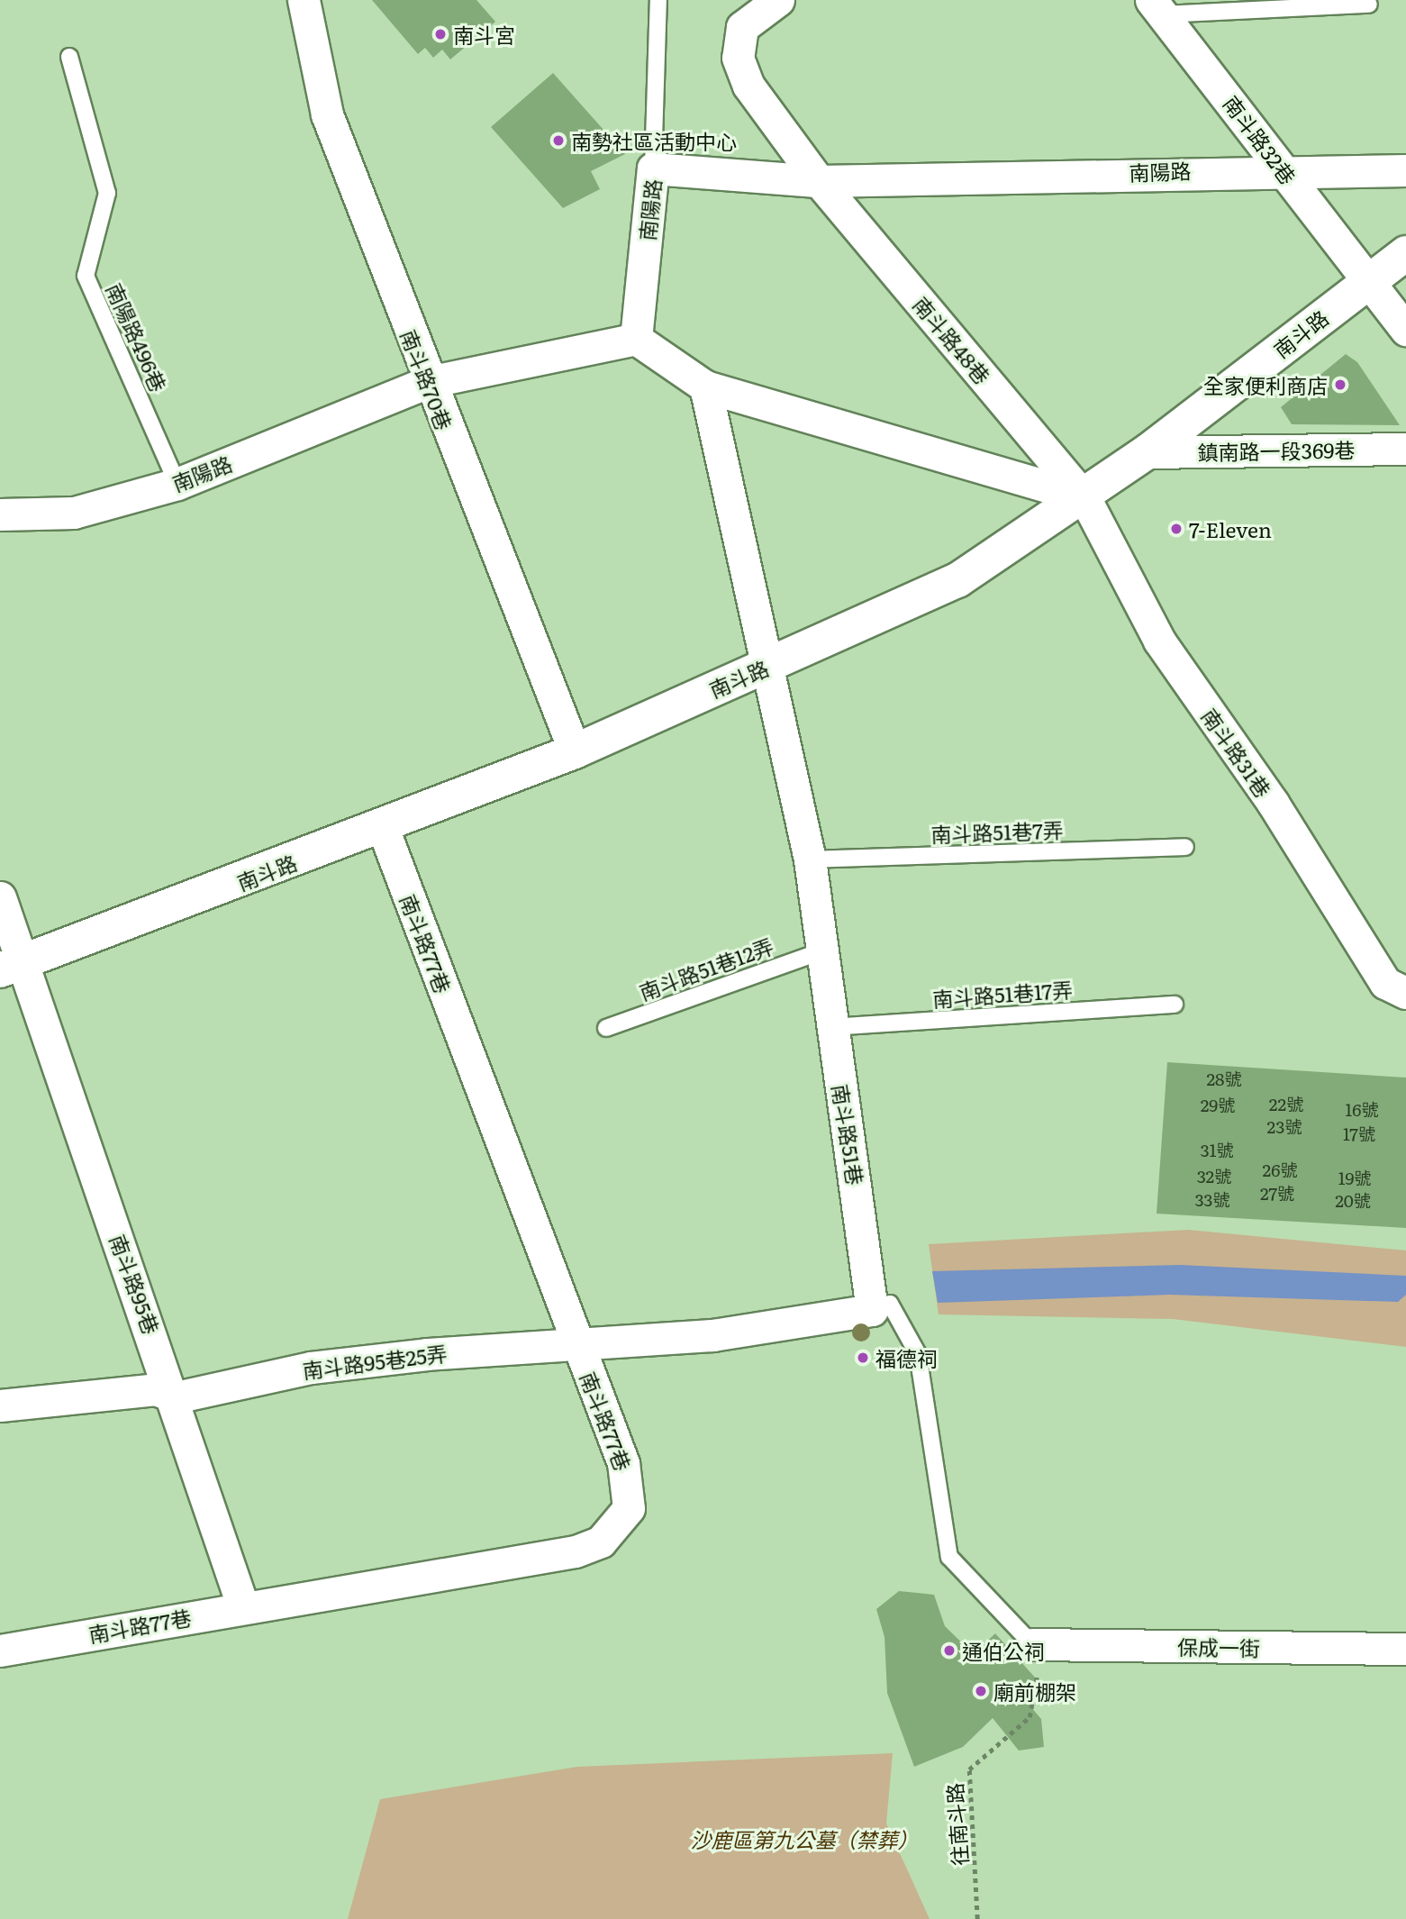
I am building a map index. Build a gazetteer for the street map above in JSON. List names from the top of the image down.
{
  "streets": {
    "street": [
      "南斗路32巷",
      "南陽路",
      "南斗路",
      "南斗路48巷",
      "南斗路70巷",
      "鎮南路一段369巷",
      "南斗路31巷",
      "南斗路77巷",
      "南斗路51巷",
      "南斗路95巷",
      "南斗路95巷25弄",
      "保成一街"
    ],
    "lane": [
      "南陽路496巷",
      "南斗路51巷7弄",
      "南斗路51巷12弄",
      "南斗路51巷17弄"
    ],
    "path": ["往南斗路"]
  },
  "crossings": [
    ["南斗路32巷", "南陽路"],
    ["南斗路32巷", "南斗路"],
    ["南陽路", "南陽路496巷"],
    ["南陽路", "南斗路48巷"],
    ["南陽路", "南斗路70巷"],
    ["南斗路", "南斗路48巷"],
    ["南斗路", "南斗路70巷"],
    ["南斗路", "鎮南路一段369巷"],
    ["南斗路", "南斗路31巷"],
    ["南斗路", "南斗路77巷"],
    ["南斗路", "南斗路51巷"],
    ["南斗路", "南斗路95巷"],
    ["南斗路48巷", "南斗路31巷"],
    ["南斗路51巷7弄", "南斗路51巷"],
    ["南斗路77巷", "南斗路95巷"],
    ["南斗路77巷", "南斗路95巷25弄"],
    ["南斗路51巷12弄", "南斗路51巷"],
    ["南斗路51巷17弄", "南斗路51巷"],
    ["南斗路95巷", "南斗路95巷25弄"],
    ["保成一街", "往南斗路"]
  ],
  "parks": ["沙鹿區第九公墓（禁葬）"],
  "places": [
    "南斗宮",
    "南勢社區活動中心",
    "全家便利商店",
    "7-Eleven",
    "福德祠",
    "通伯公祠",
    "廟前棚架"
  ],
  "house_numbers": [
    "28號",
    "22號",
    "29號",
    "16號",
    "23號",
    "17號",
    "31號",
    "26號",
    "32號",
    "19號",
    "27號",
    "33號",
    "20號"
  ]
}
